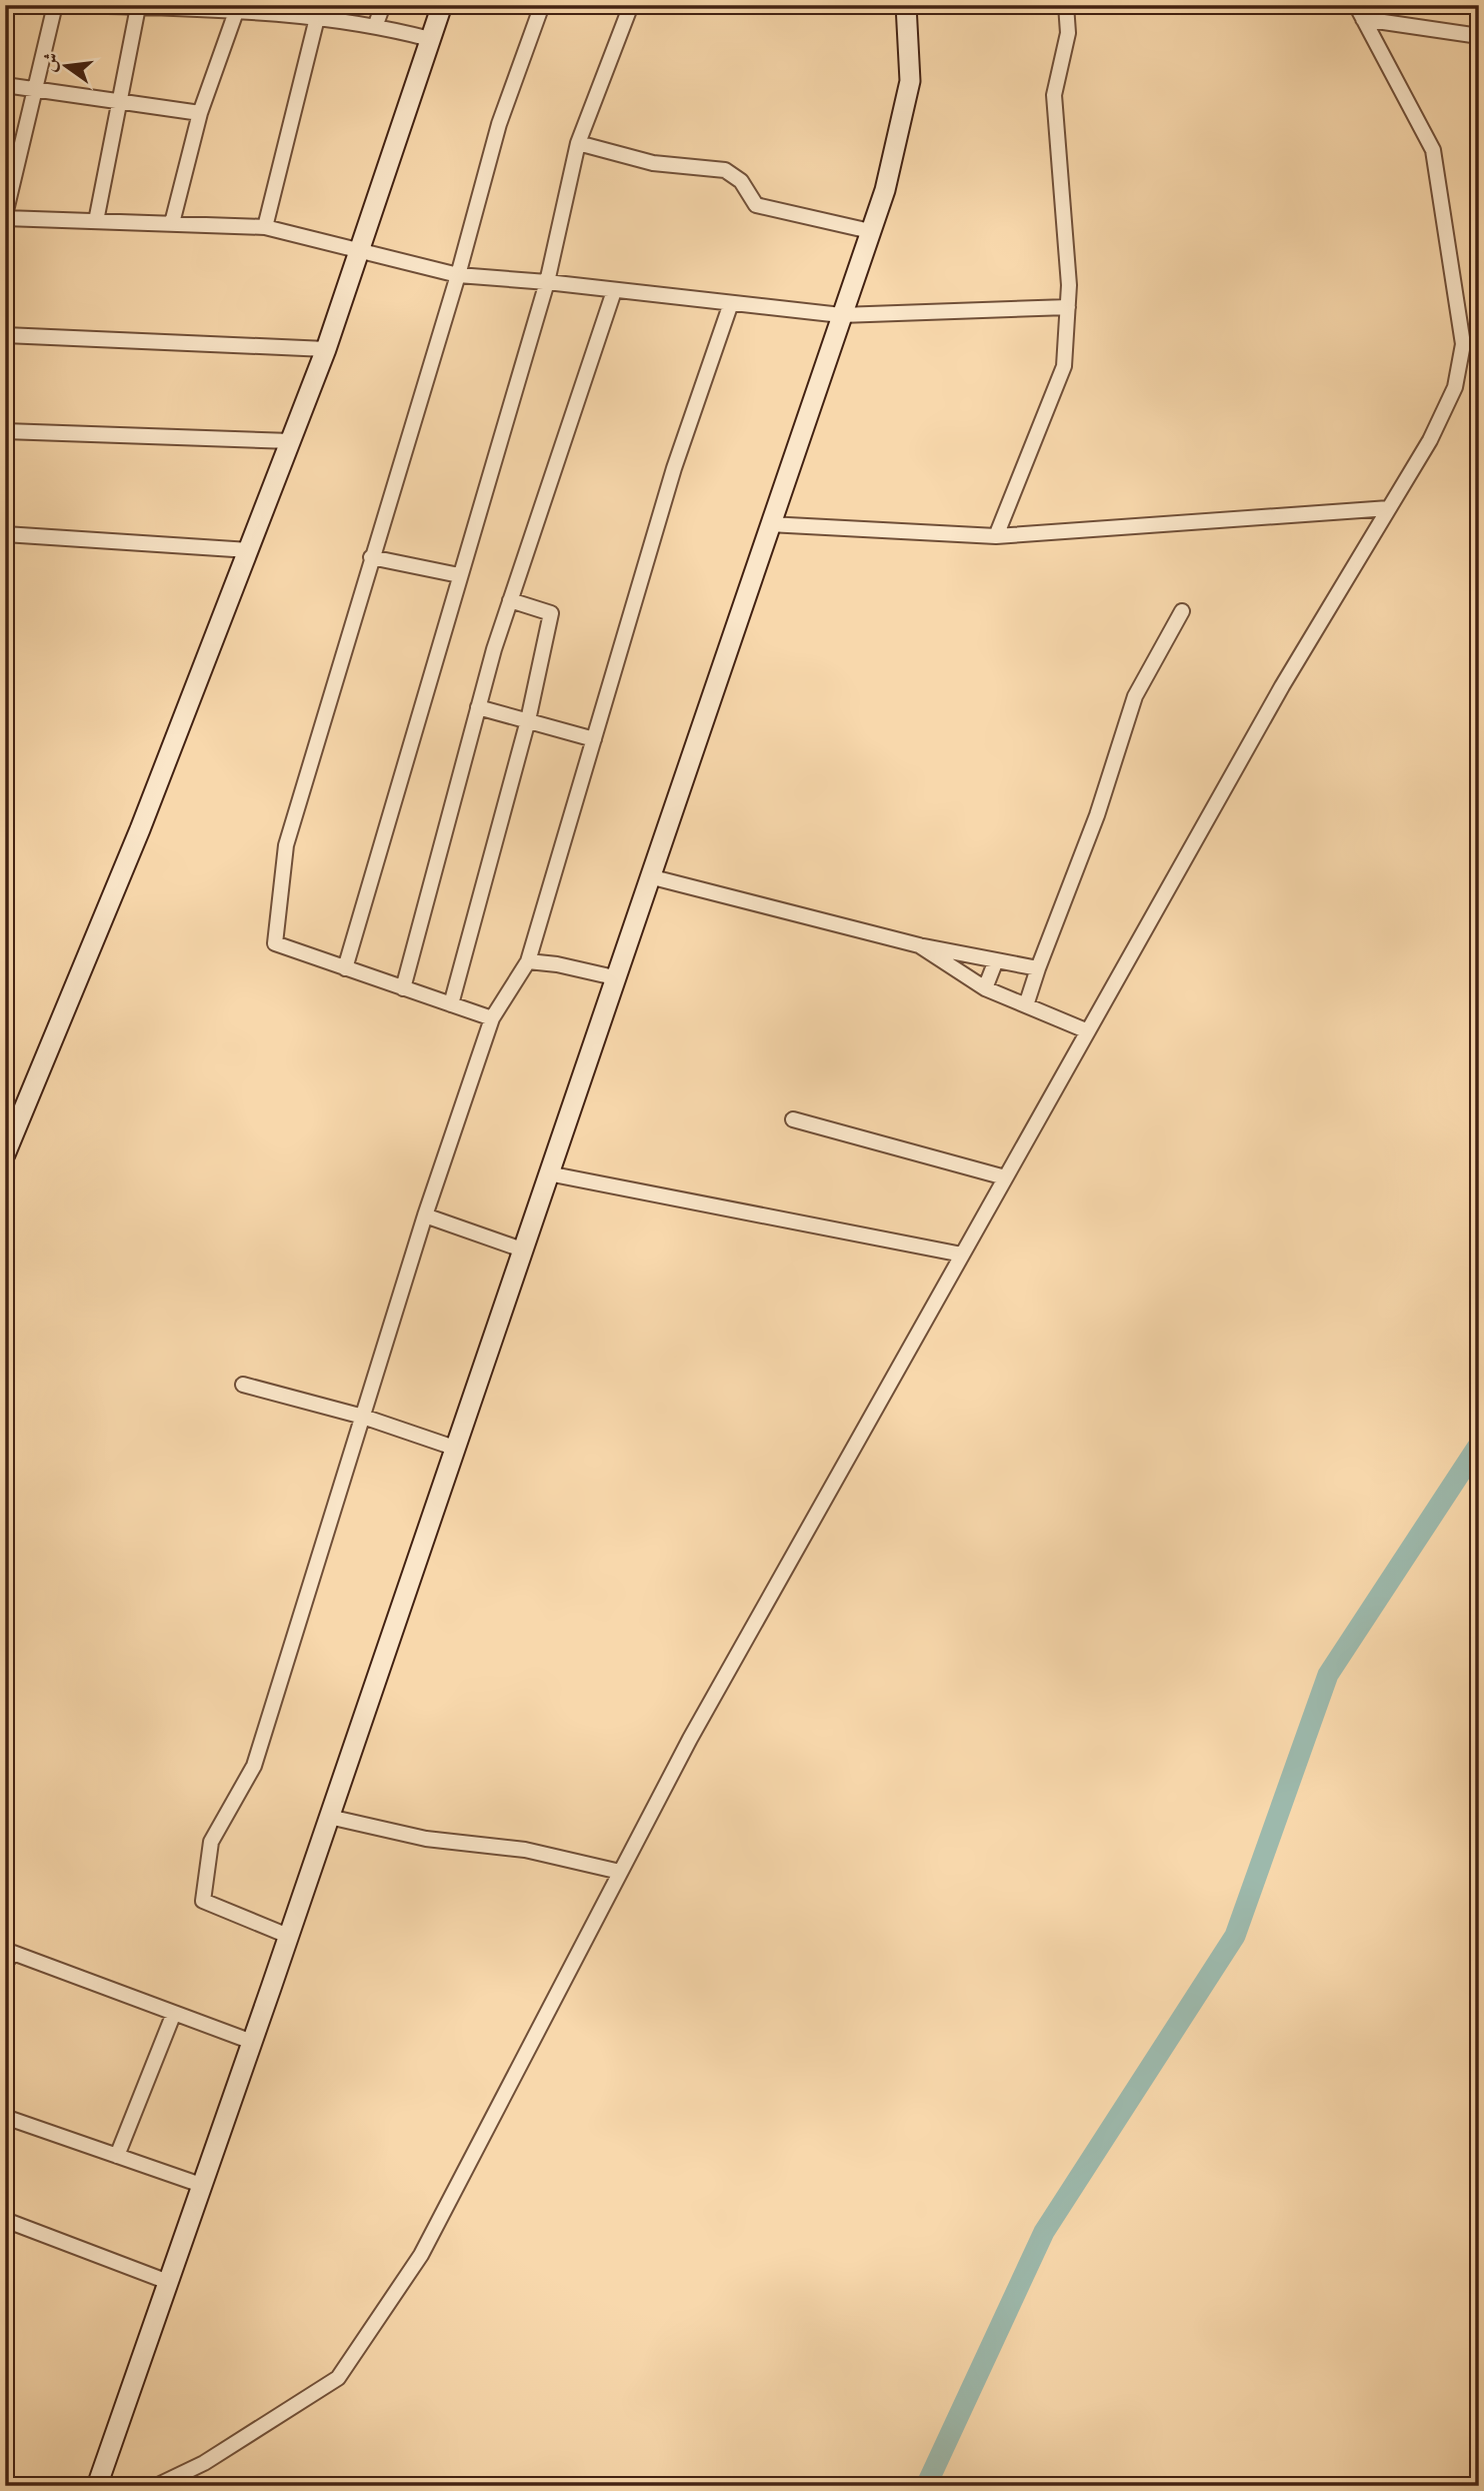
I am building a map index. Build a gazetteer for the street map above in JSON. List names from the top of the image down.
{
  "north": "left"
}
